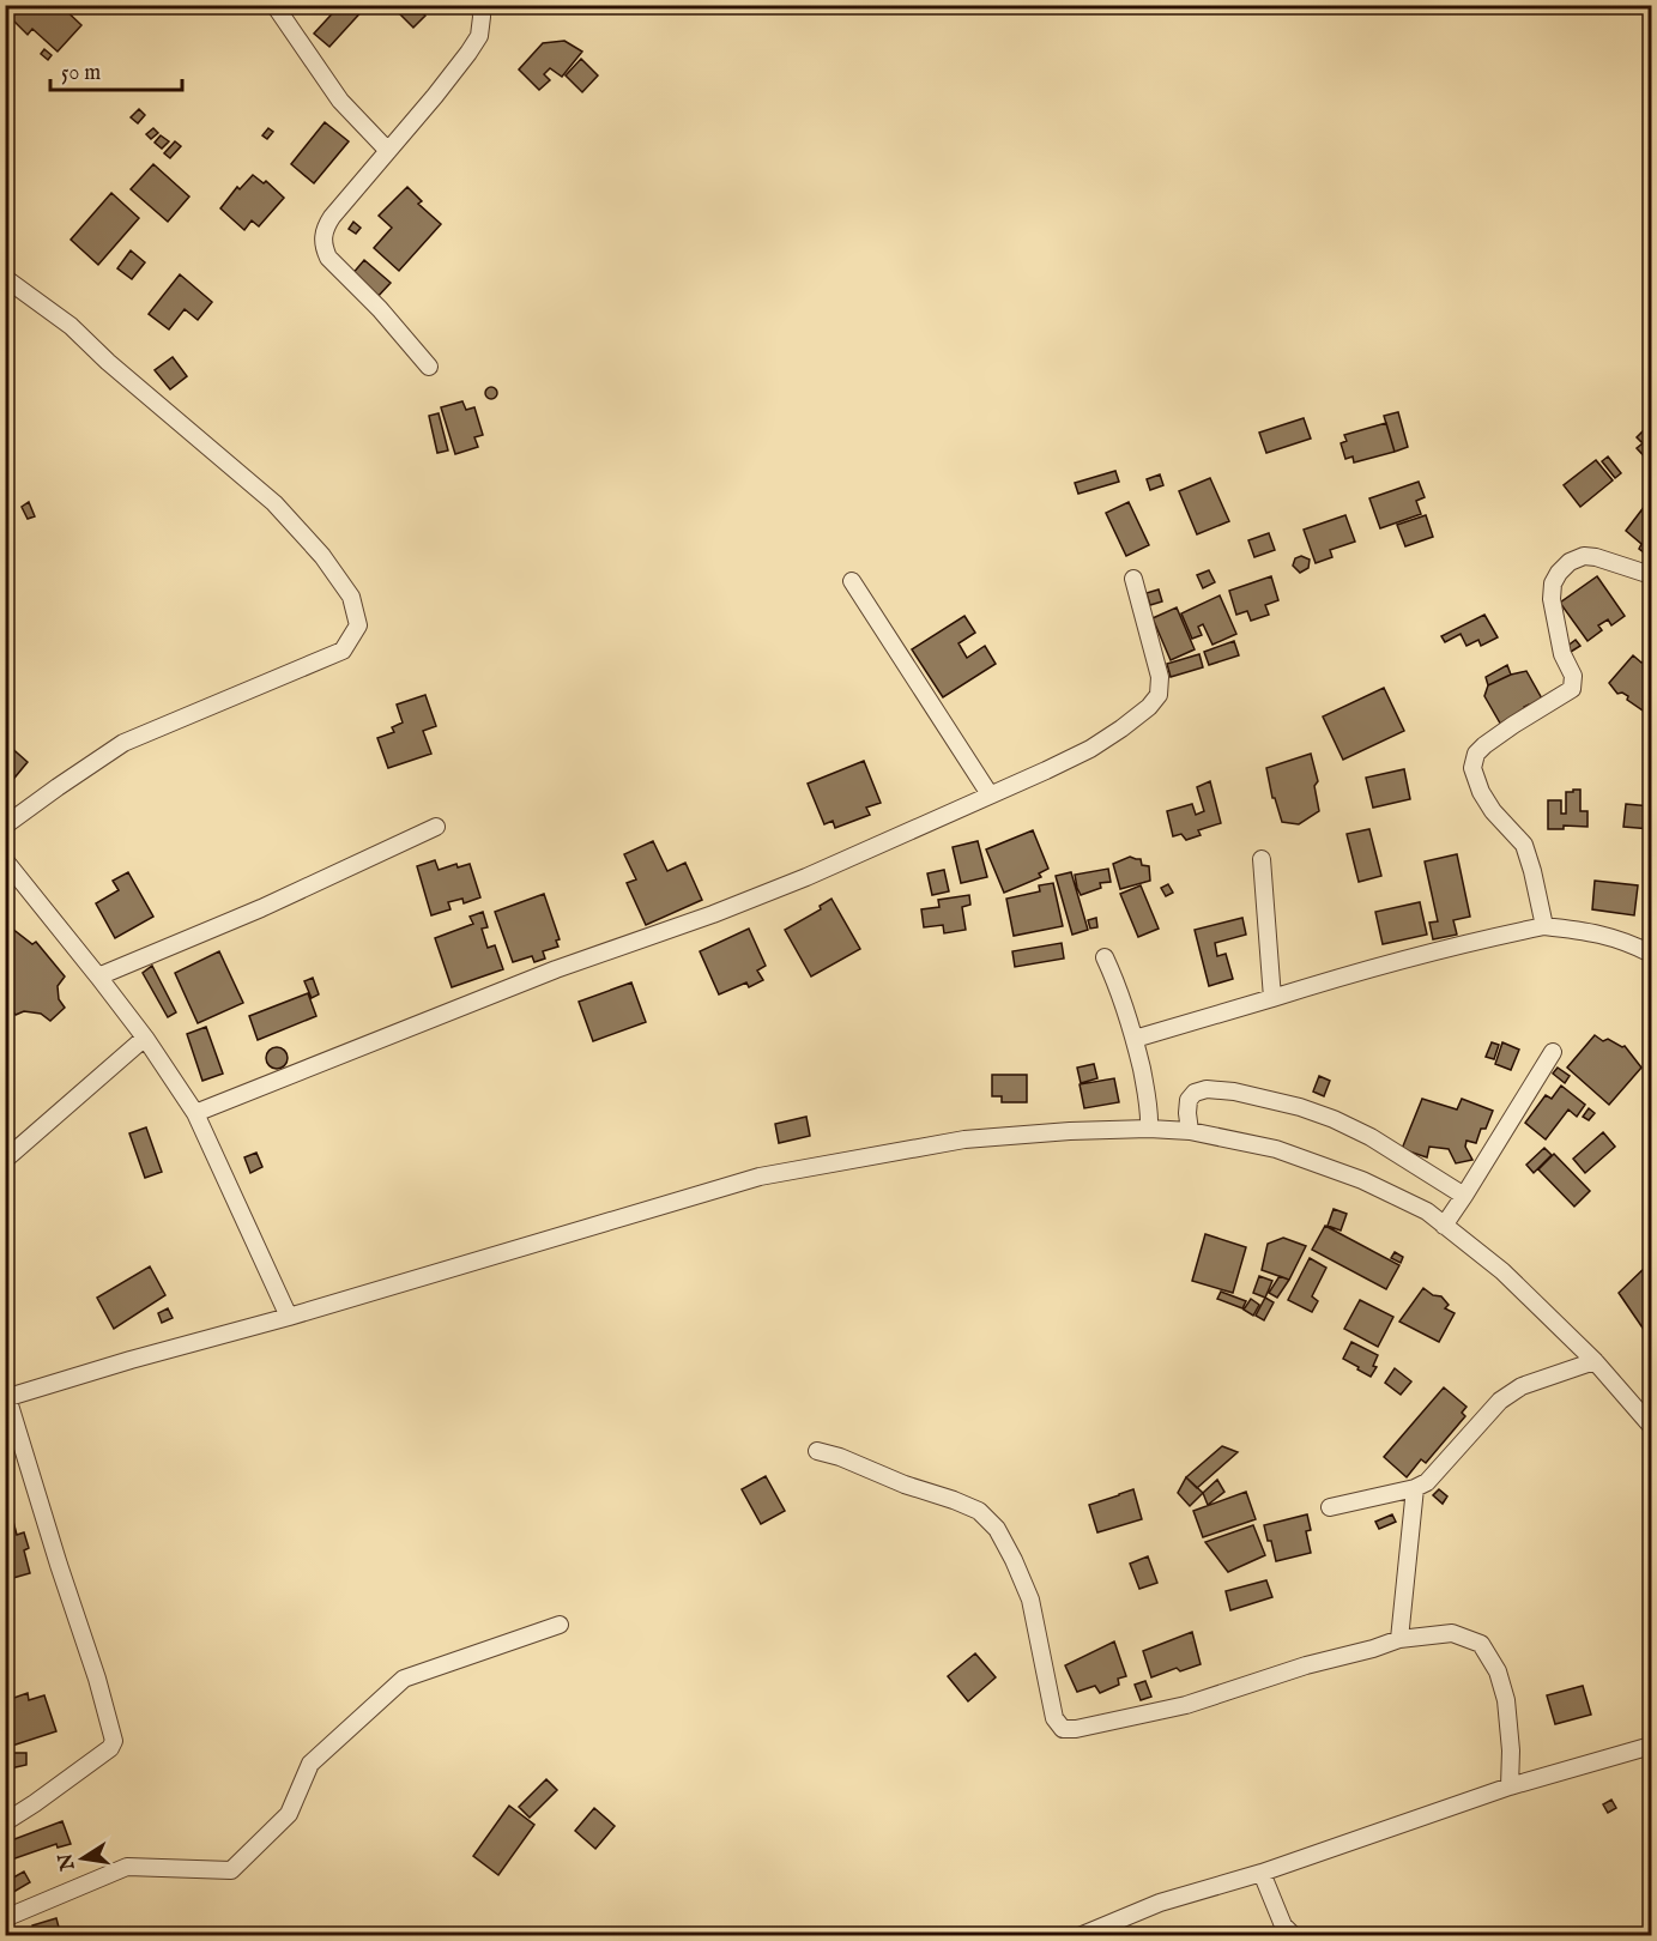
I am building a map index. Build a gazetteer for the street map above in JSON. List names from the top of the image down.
{
  "scale_bar": "50 m",
  "north": "left"
}
